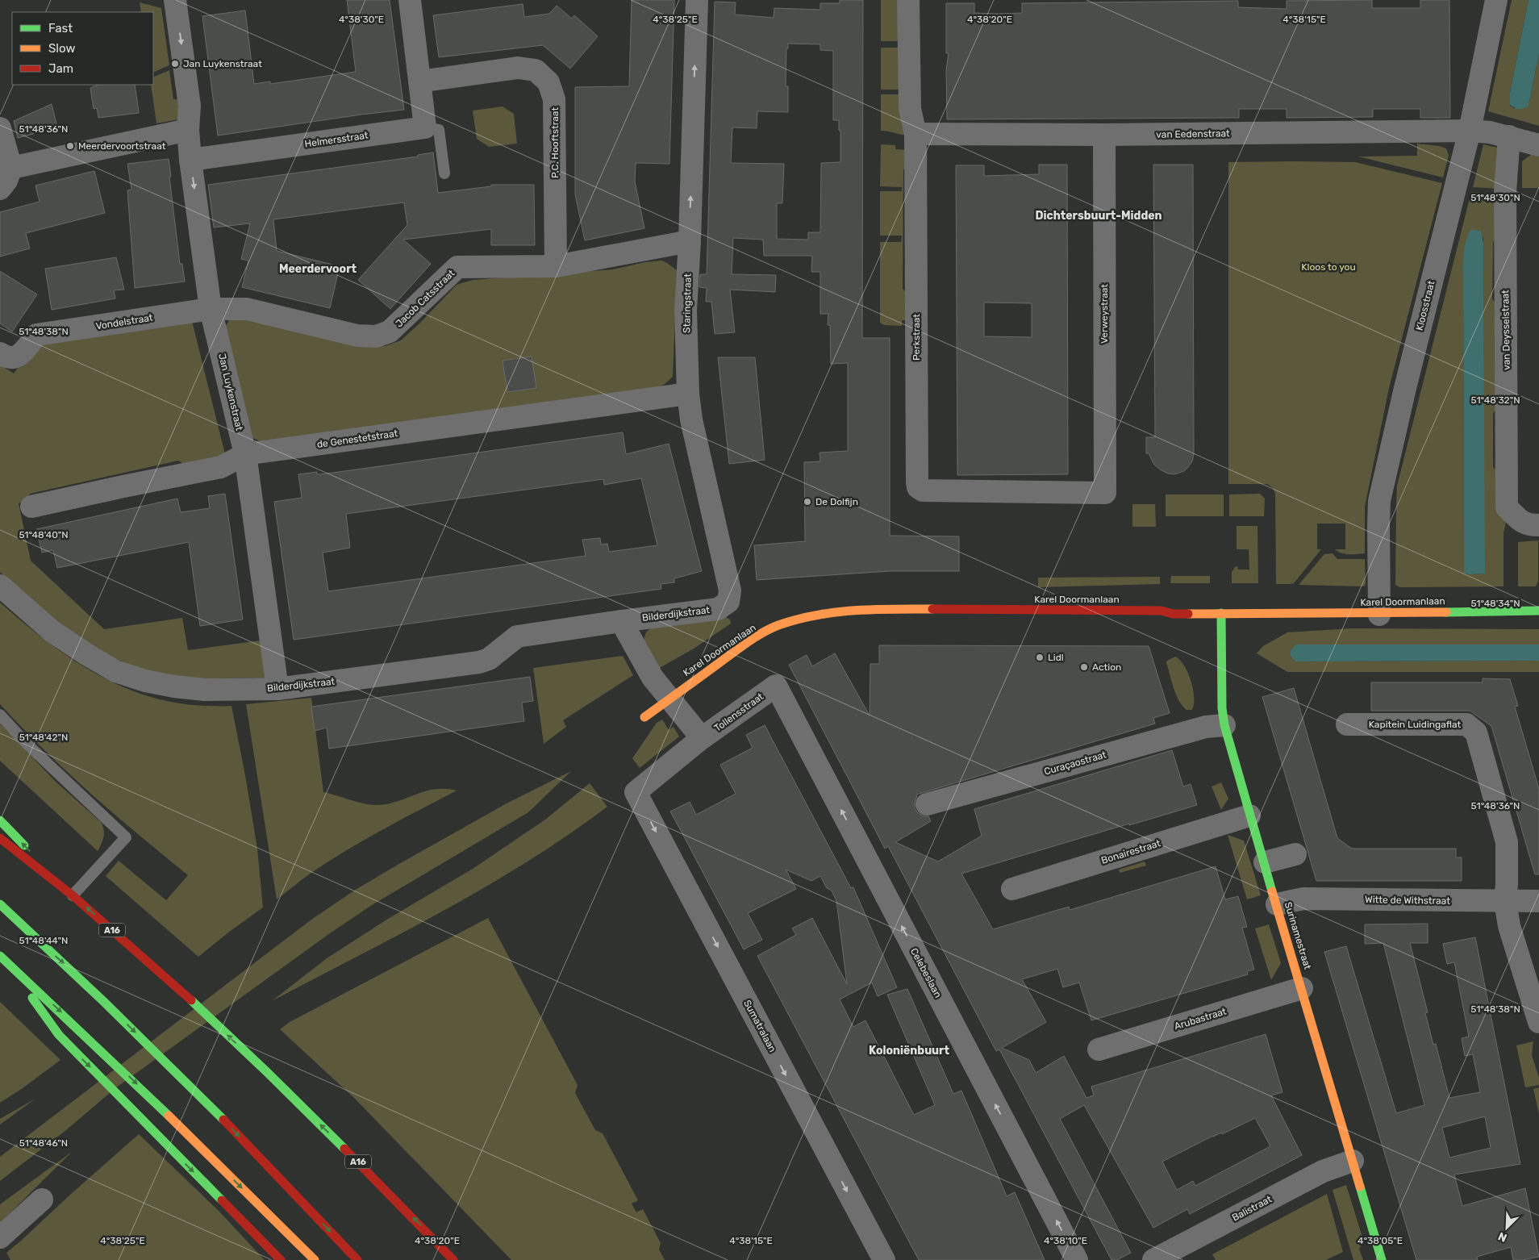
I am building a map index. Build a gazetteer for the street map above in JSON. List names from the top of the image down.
{
  "streets": {
    "main road": ["Karel Doormanlaan", "A16", "Surinamestraat"],
    "street": [
      "van Eedenstraat",
      "Helmersstraat",
      "P.C. Hooftstraat",
      "Jacob Catsstraat",
      "Staringstraat",
      "Kloosstraat",
      "Verweystraat",
      "Vondelstraat",
      "van Deysselstraat",
      "Perkstraat",
      "Jan Luykenstraat",
      "de Genestetstraat",
      "Bilderdijkstraat",
      "Tollensstraat",
      "Kapitein Luidingaflat",
      "Curaçaostraat",
      "Bonairestraat",
      "Witte de Withstraat",
      "Celebeslaan",
      "Arubastraat",
      "Sumatralaan",
      "Balistraat"
    ]
  },
  "crossings": [
    ["van Eedenstraat", "Kloosstraat"],
    ["van Eedenstraat", "Verweystraat"],
    ["van Eedenstraat", "van Deysselstraat"],
    ["van Eedenstraat", "Perkstraat"],
    ["Helmersstraat", "Jan Luykenstraat"],
    ["P.C. Hooftstraat", "Jacob Catsstraat"],
    ["Jacob Catsstraat", "Staringstraat"],
    ["Jacob Catsstraat", "Vondelstraat"],
    ["Jacob Catsstraat", "Jan Luykenstraat"],
    ["Staringstraat", "de Genestetstraat"],
    ["Staringstraat", "Bilderdijkstraat"],
    ["Kloosstraat", "Karel Doormanlaan"],
    ["Verweystraat", "Perkstraat"],
    ["Vondelstraat", "Jan Luykenstraat"],
    ["Jan Luykenstraat", "de Genestetstraat"],
    ["Jan Luykenstraat", "Bilderdijkstraat"],
    ["Karel Doormanlaan", "Surinamestraat"],
    ["Tollensstraat", "Celebeslaan"],
    ["Tollensstraat", "Sumatralaan"],
    ["Kapitein Luidingaflat", "Witte de Withstraat"],
    ["Curaçaostraat", "Surinamestraat"],
    ["Bonairestraat", "Surinamestraat"],
    ["Witte de Withstraat", "Surinamestraat"],
    ["Surinamestraat", "Arubastraat"],
    ["Surinamestraat", "Balistraat"]
  ],
  "one_way": [
    "Staringstraat",
    "Jan Luykenstraat",
    "Celebeslaan",
    "Sumatralaan"
  ],
  "districts": ["Dichtersbuurt-Midden", "Meerdervoort", "Koloniënbuurt"],
  "parks": ["Kloos to you"],
  "places": [
    "Jan Luykenstraat",
    "Meerdervoortstraat",
    "De Dolfijn",
    "Lidl",
    "Action"
  ],
  "legend": ["Fast", "Slow", "Jam"],
  "north": "bottom left",
  "coordinates": [
    "4°38'30\"E",
    "4°38'25\"E",
    "4°38'20\"E",
    "4°38'15\"E",
    "51°48'36\"N",
    "51°48'30\"N",
    "51°48'38\"N",
    "51°48'32\"N",
    "51°48'40\"N",
    "51°48'34\"N",
    "51°48'42\"N",
    "51°48'44\"N",
    "51°48'46\"N",
    "4°38'10\"E",
    "4°38'05\"E"
  ]
}
